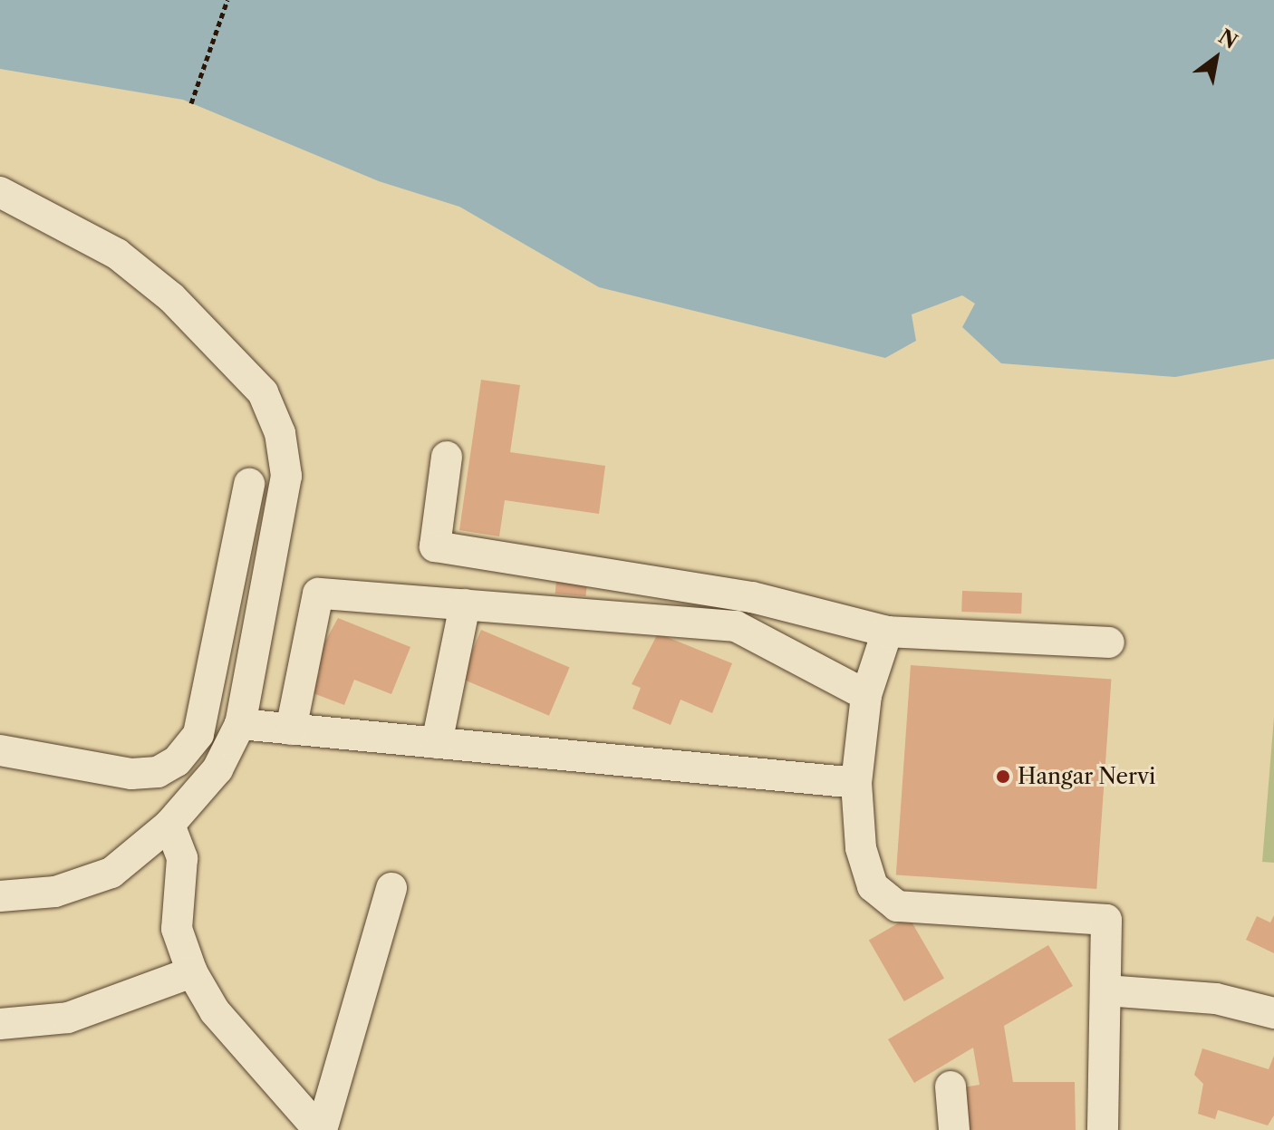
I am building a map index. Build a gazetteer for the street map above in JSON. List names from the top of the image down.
{
  "places": ["Hangar Nervi"],
  "north": "top right"
}
